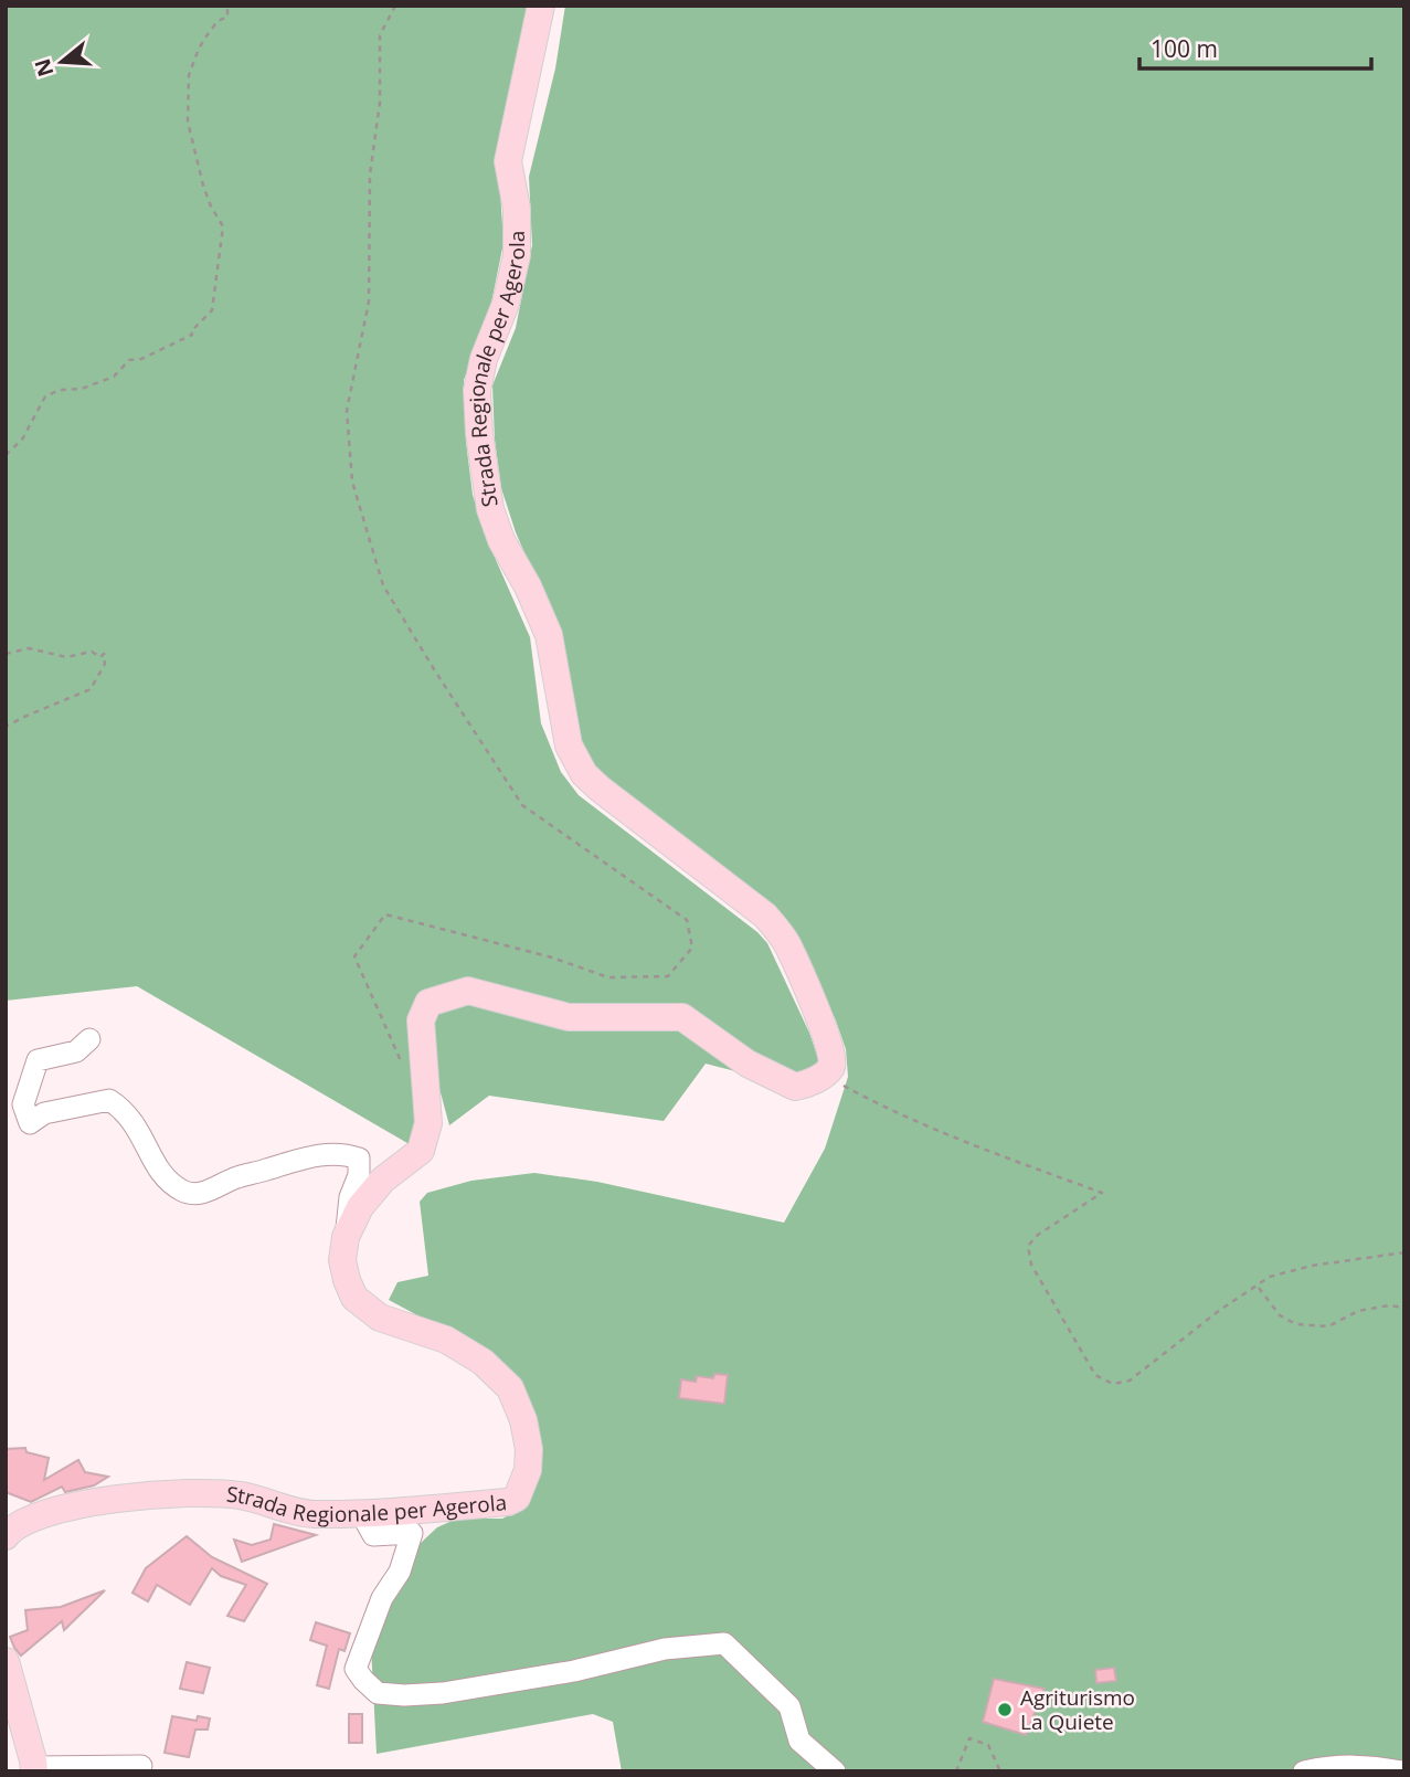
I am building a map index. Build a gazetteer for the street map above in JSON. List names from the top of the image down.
{
  "streets": {
    "main road": ["Strada Regionale per Agerola"]
  },
  "places": ["Agriturismo La Quiete"],
  "scale_bar": "100 m",
  "north": "left"
}
